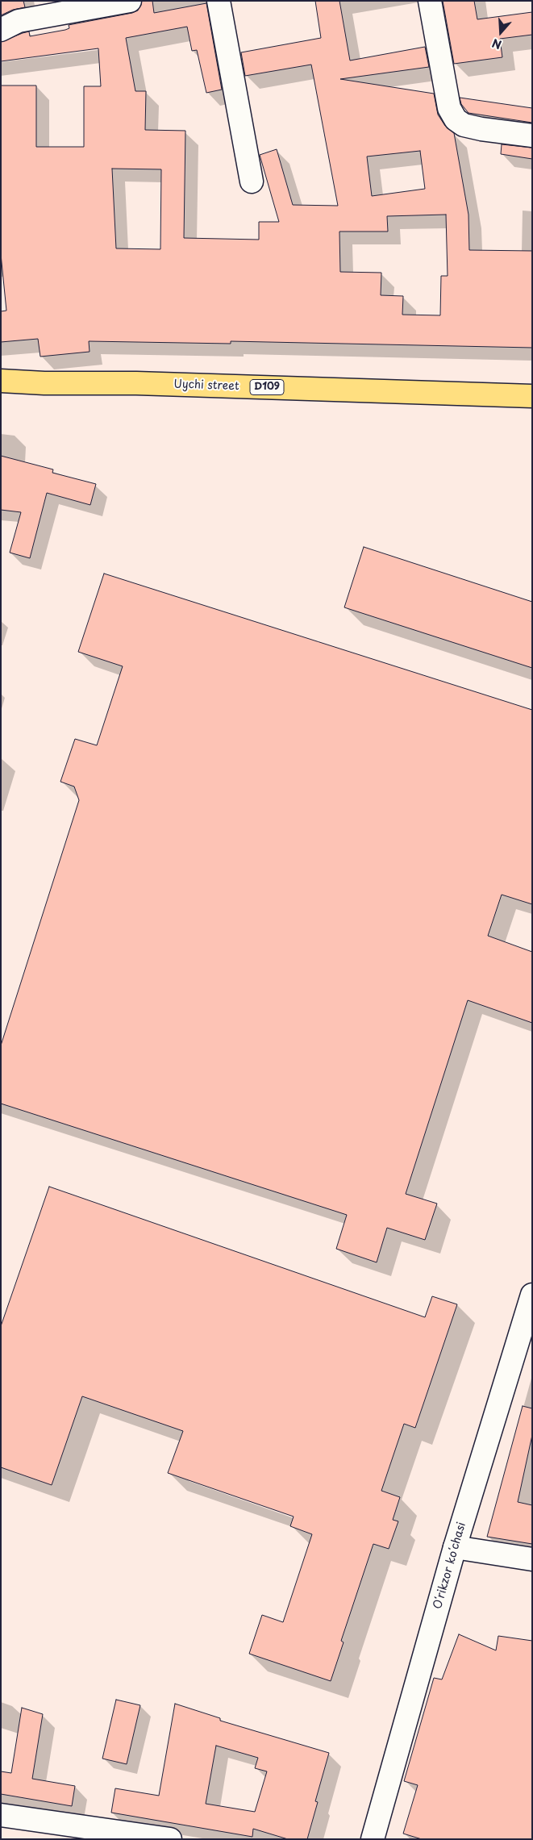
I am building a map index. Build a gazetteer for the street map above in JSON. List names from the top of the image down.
{
  "streets": {
    "main road": ["Uychi street", "D109"],
    "street": ["Oʻrikzor koʻchasi"]
  },
  "north": "bottom"
}
